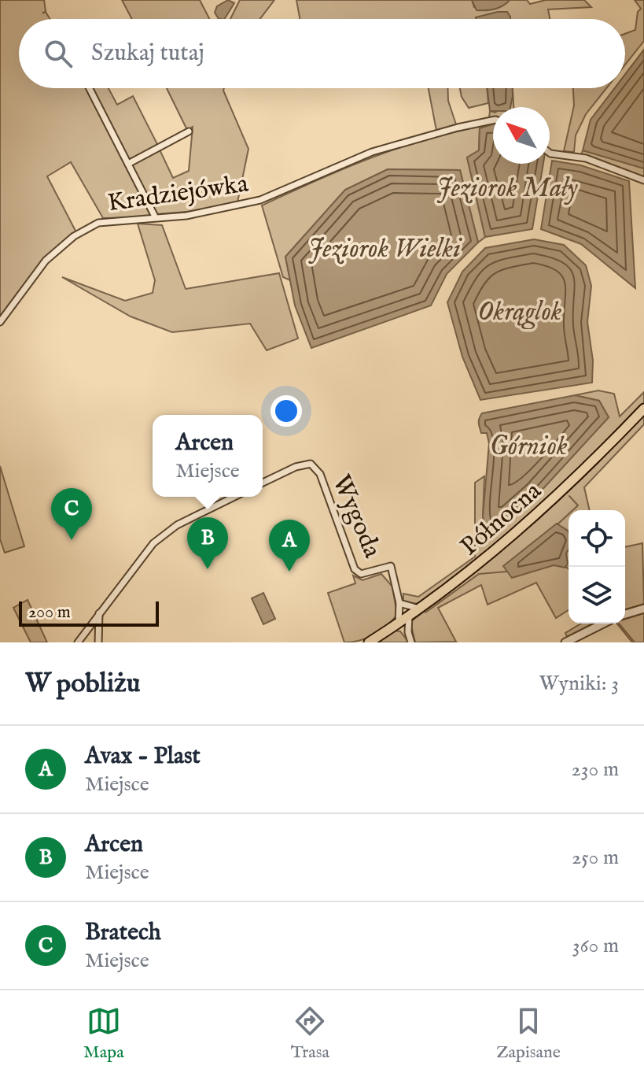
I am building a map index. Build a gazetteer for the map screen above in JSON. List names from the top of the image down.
{
  "streets": {
    "main road": ["Północna"],
    "street": ["Kradziejówka", "Wygoda"]
  },
  "crossings": [
    ["Wygoda", "Północna"]
  ],
  "water": [
    "Jeziorok Mały",
    "Jeziorok Wielki",
    "Okrąglok",
    "Górniok"
  ],
  "scale_bar": "200 m",
  "north": "top left",
  "page": {
    "search": "Szukaj tutaj",
    "popup": ["Arcen", "Miejsce"],
    "pins": ["C", "B", "A"],
    "scale": "200 m",
    "heading": ["W pobliżu", "Wyniki: 3"],
    "list": [
      {
        "mark": "A",
        "name": "Avax - Plast",
        "note": "Miejsce",
        "value": "230 m"
      },
      {
        "mark": "B",
        "name": "Arcen",
        "note": "Miejsce",
        "value": "250 m"
      },
      {
        "mark": "C",
        "name": "Bratech",
        "note": "Miejsce",
        "value": "360 m"
      }
    ],
    "nav": ["Mapa", "Trasa", "Zapisane"]
  }
}
